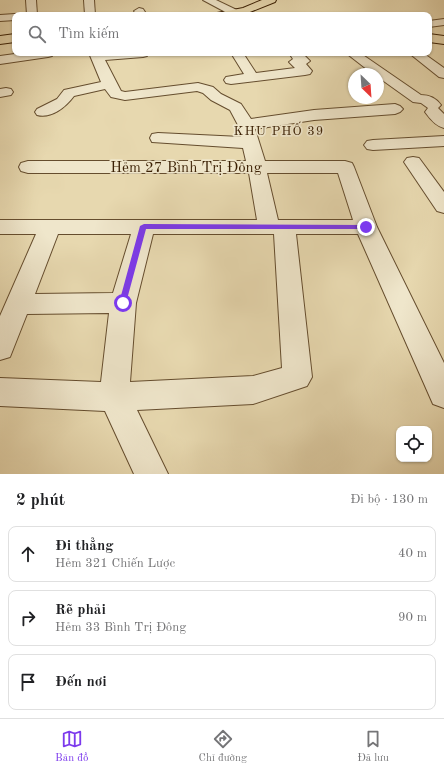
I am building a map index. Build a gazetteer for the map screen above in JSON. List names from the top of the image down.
{
  "streets": {
    "street": ["Hẻm 27 Bình Trị Đông"]
  },
  "districts": ["KHU PHỐ 39"],
  "north": "bottom right",
  "page": {
    "search": "Tìm kiếm",
    "heading": ["2 phút", "Đi bộ · 130 m"],
    "list": [
      ["Đi thẳng", "Hẻm 321 Chiến Lược", "40 m"],
      ["Rẽ phải", "Hẻm 33 Bình Trị Đông", "90 m"],
      "Đến nơi"
    ],
    "nav": ["Bản đồ", "Chỉ đường", "Đã lưu"]
  }
}
